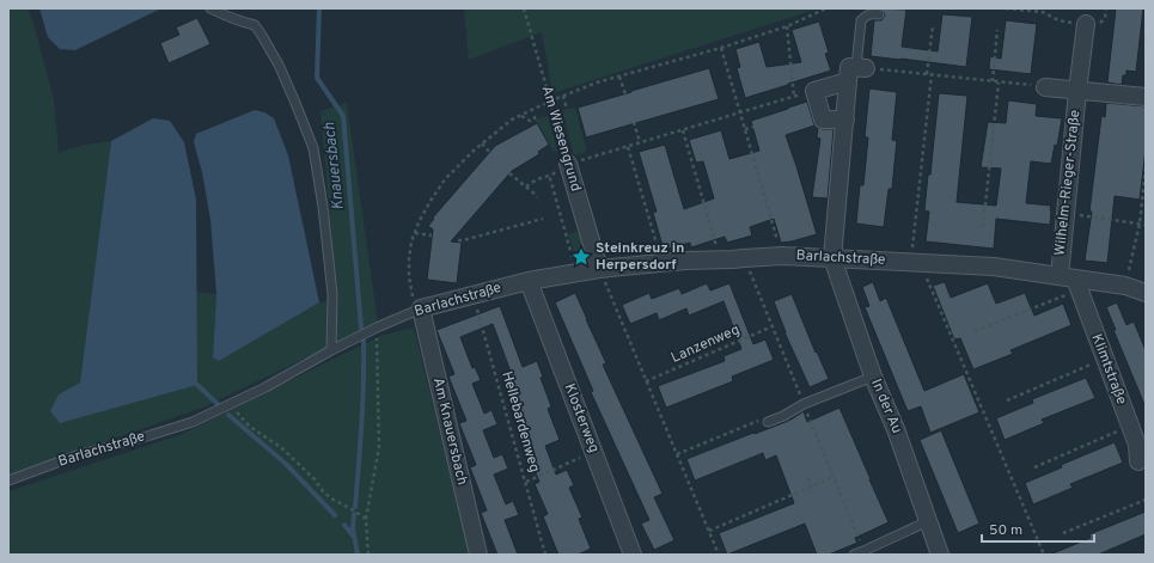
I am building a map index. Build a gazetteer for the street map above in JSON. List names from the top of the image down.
{
  "streets": {
    "street": [
      "Am Wiesengrund",
      "Wilhelm-Rieger-Straße",
      "Barlachstraße",
      "Klimtstraße",
      "In der Au",
      "Klosterweg",
      "Am Knauersbach"
    ],
    "path": ["Lanzenweg", "Hellebardenweg"]
  },
  "crossings": [
    ["Am Wiesengrund", "Barlachstraße"],
    ["Wilhelm-Rieger-Straße", "Barlachstraße"],
    ["Wilhelm-Rieger-Straße", "Klimtstraße"],
    ["Barlachstraße", "Klimtstraße"],
    ["Barlachstraße", "In der Au"],
    ["Barlachstraße", "Klosterweg"],
    ["Barlachstraße", "Hellebardenweg"],
    ["Barlachstraße", "Am Knauersbach"]
  ],
  "water": ["Knauersbach"],
  "places": {
    "place": ["Steinkreuz in Herpersdorf"]
  },
  "scale_bar": "50 m"
}
